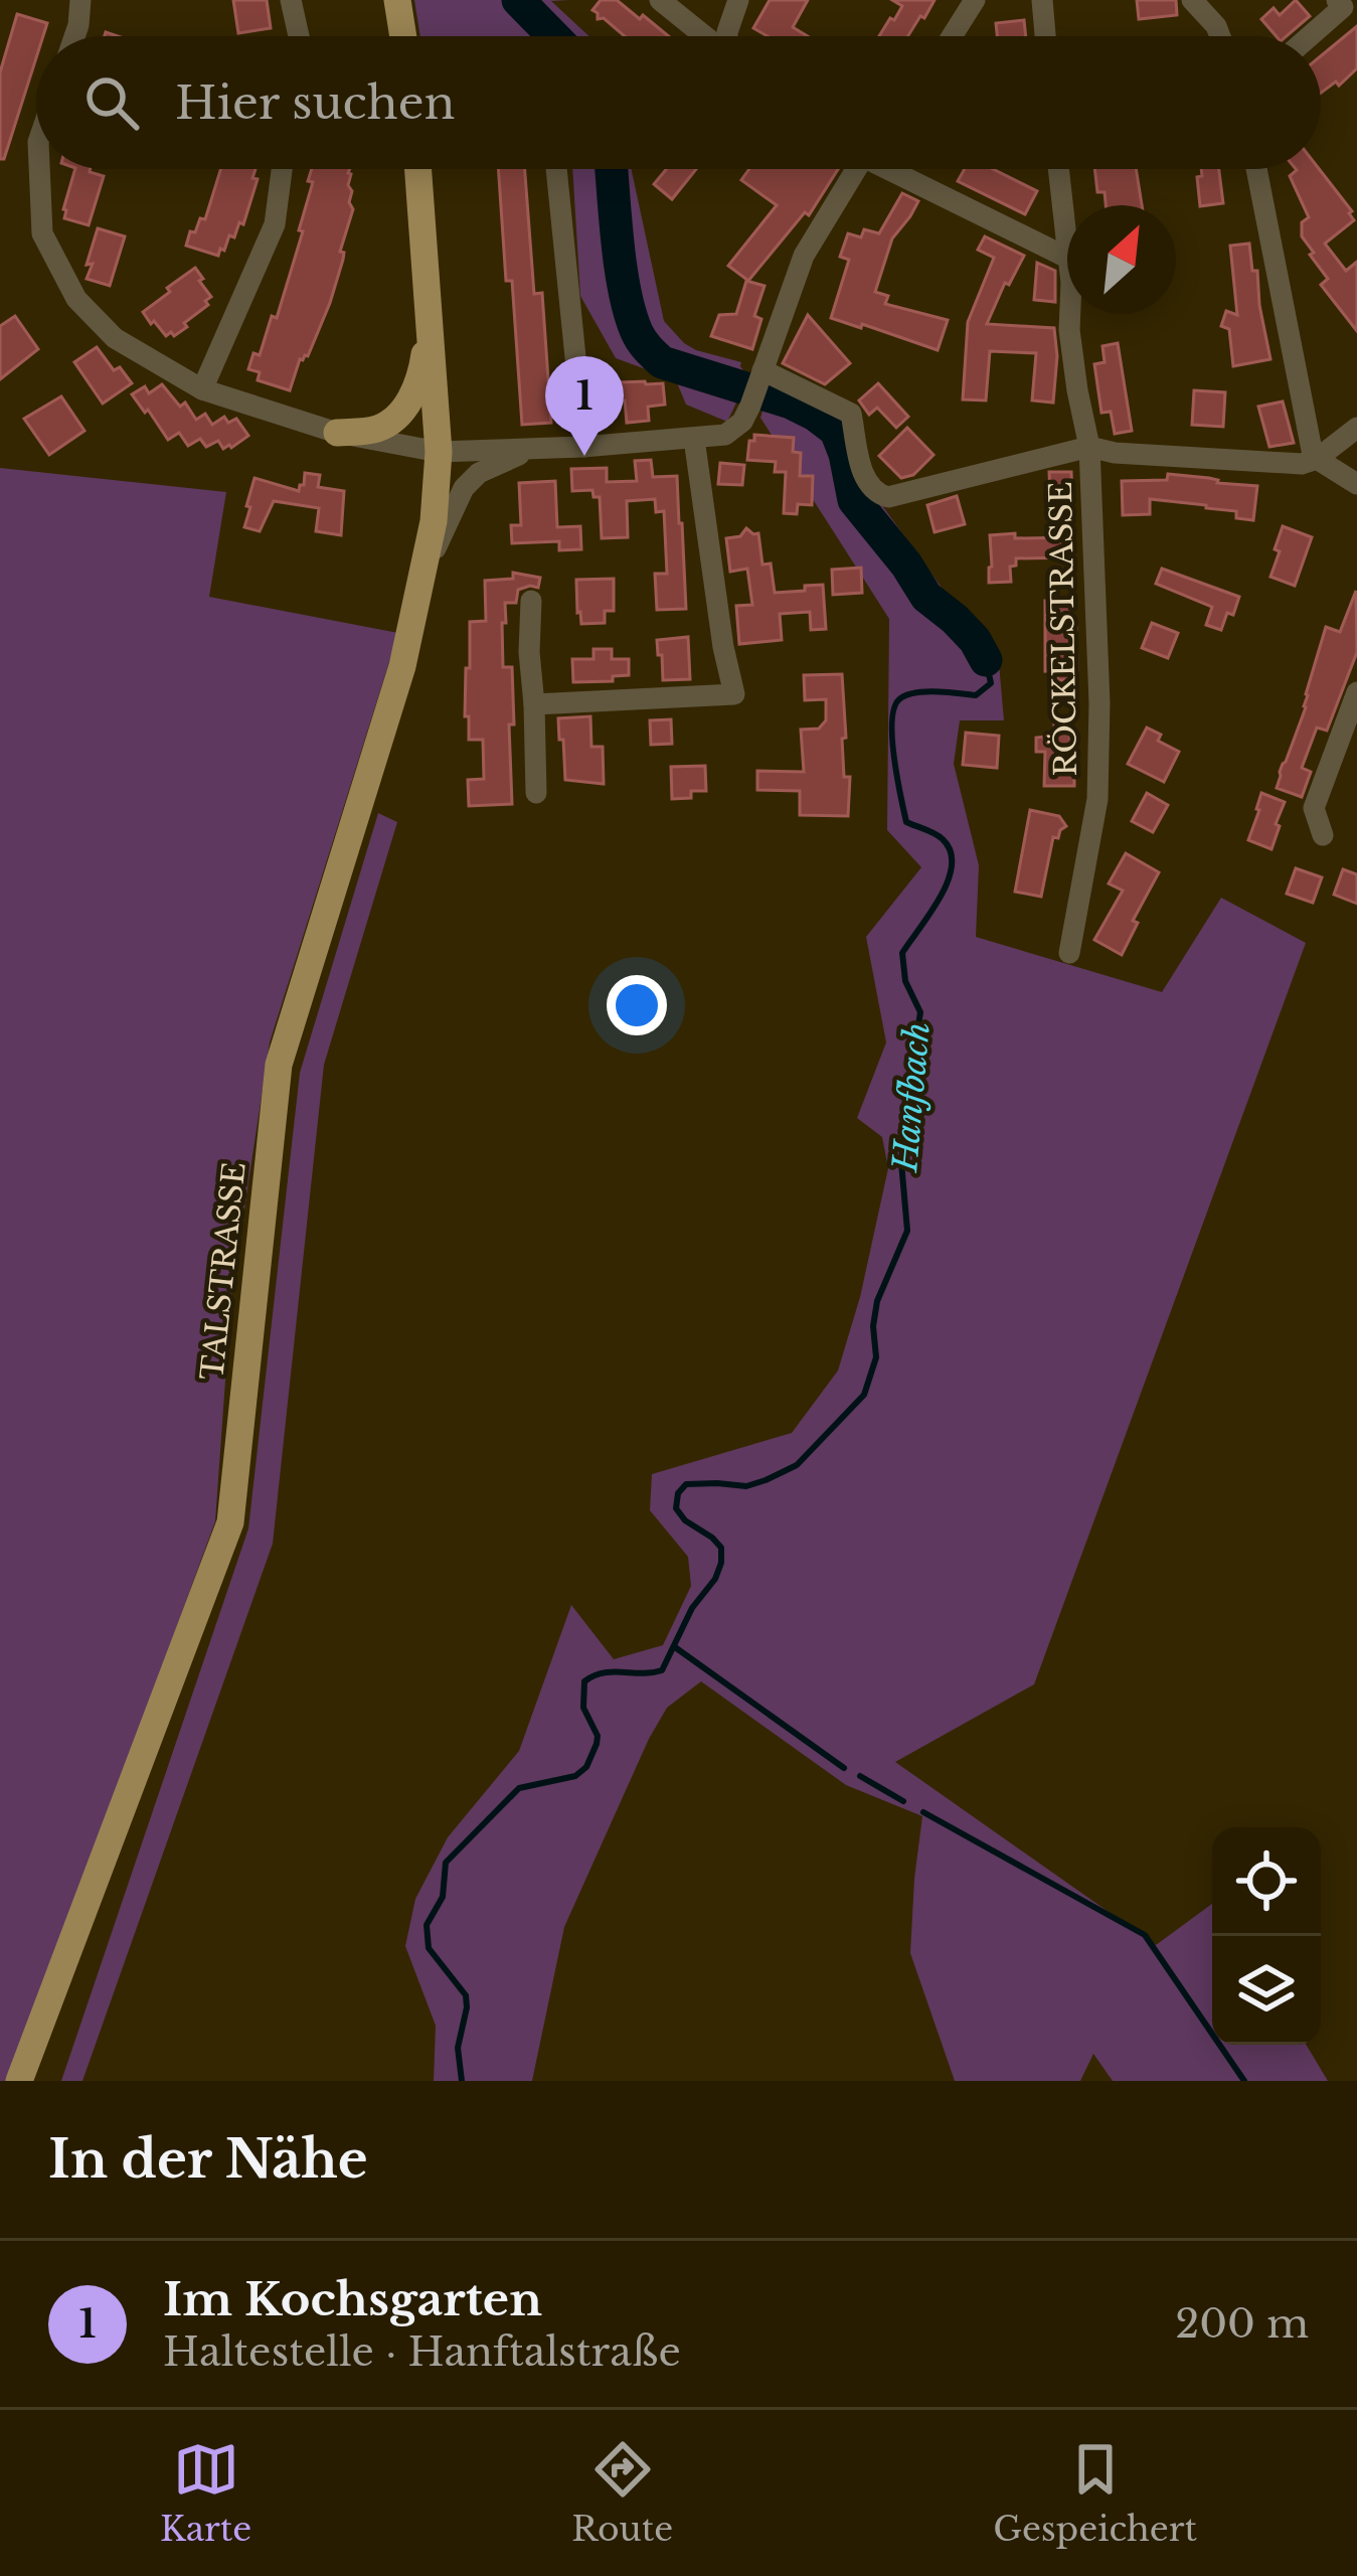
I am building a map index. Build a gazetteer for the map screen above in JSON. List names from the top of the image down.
{
  "streets": {
    "main road": ["TALSTRASSE"],
    "street": ["RÖCKELSTRASSE"]
  },
  "water": ["Hanfbach"],
  "north": "top right",
  "page": {
    "search": "Hier suchen",
    "pins": "1",
    "heading": "In der Nähe",
    "list": [
      {
        "mark": "1",
        "name": "Im Kochsgarten",
        "note": "Haltestelle · Hanftalstraße",
        "value": "200 m"
      }
    ],
    "nav": ["Karte", "Route", "Gespeichert"]
  }
}
